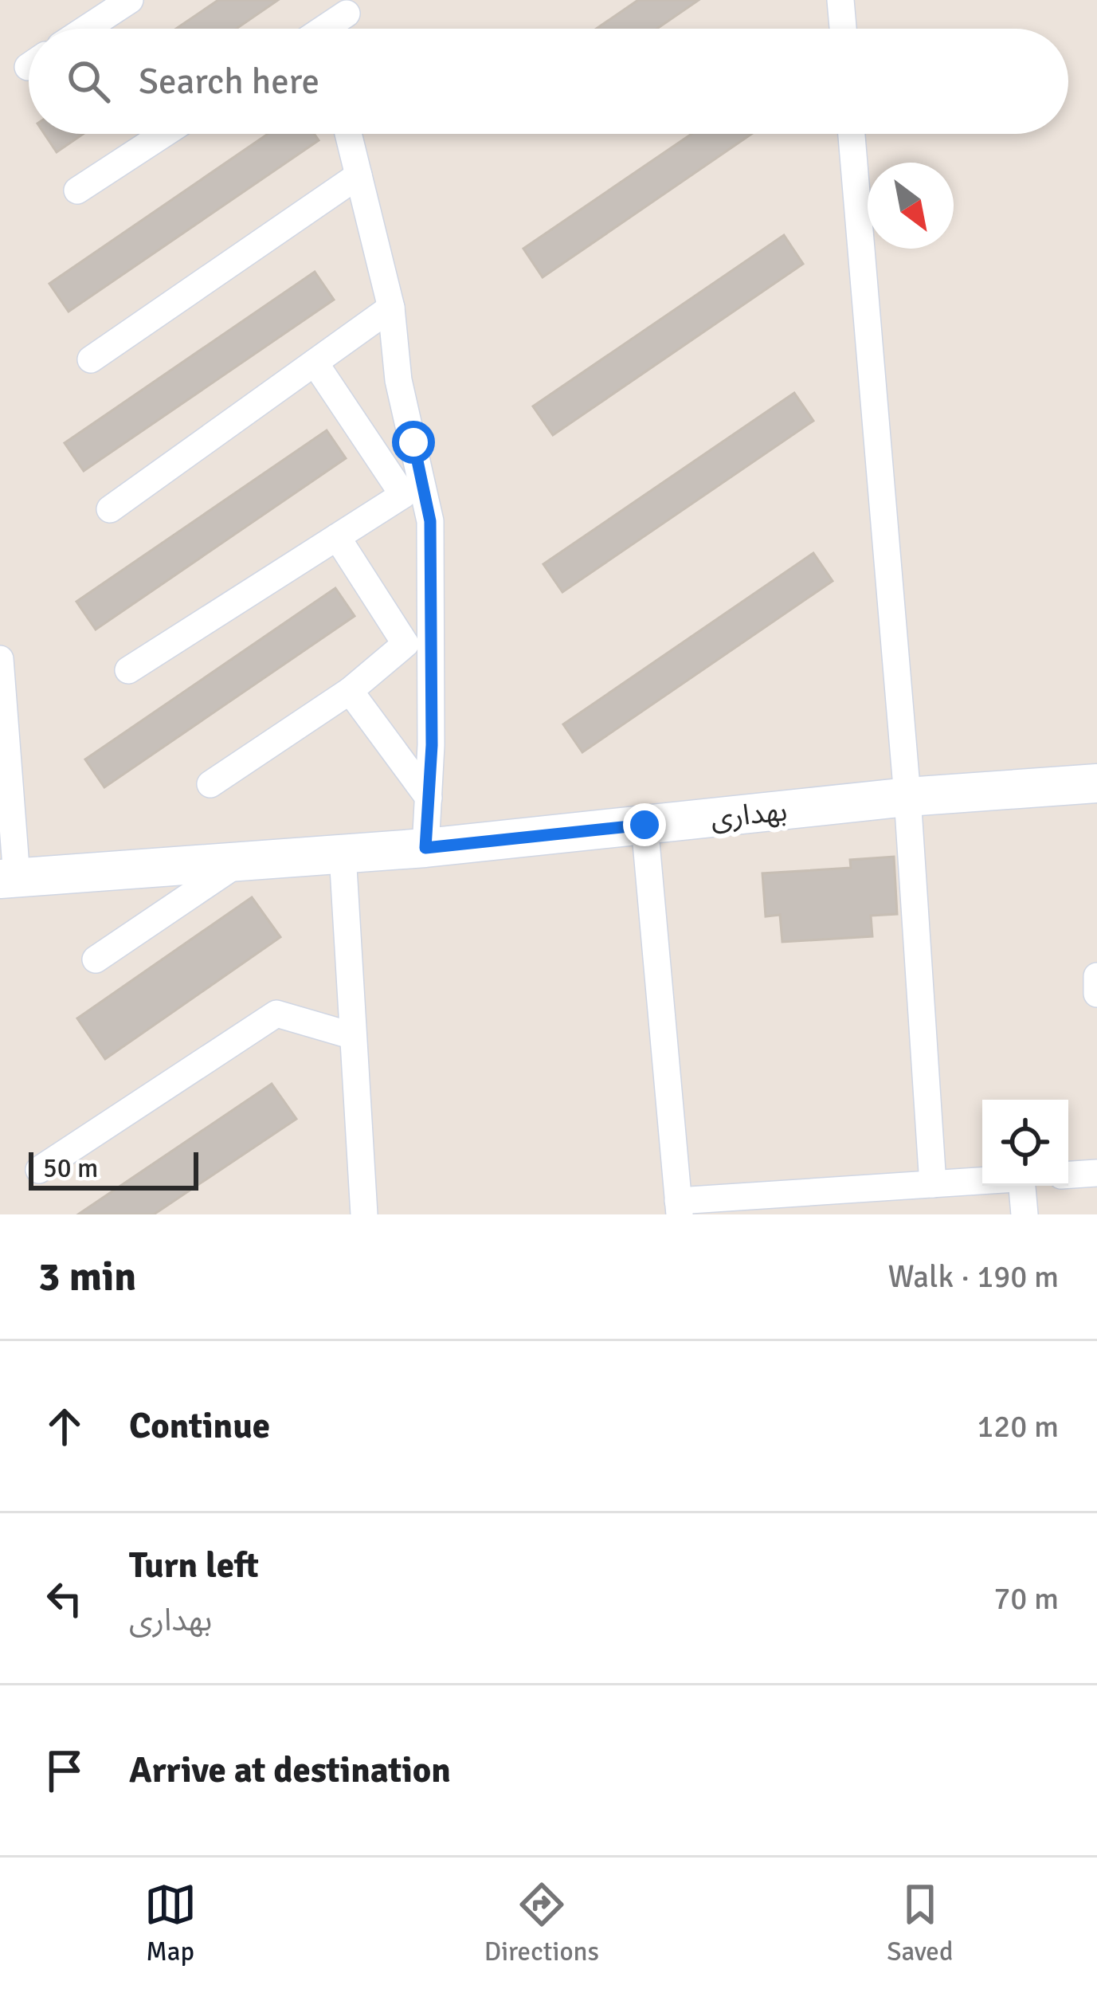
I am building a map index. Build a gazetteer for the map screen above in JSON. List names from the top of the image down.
{
  "streets": {
    "street": ["بهداری"]
  },
  "scale_bar": "50 m",
  "north": "bottom right",
  "page": {
    "search": "Search here",
    "scale": "50 m",
    "heading": ["3 min", "Walk · 190 m"],
    "list": [
      ["Continue", "120 m"],
      ["Turn left", "بهداری", "70 m"],
      "Arrive at destination"
    ],
    "nav": ["Map", "Directions", "Saved"]
  }
}
